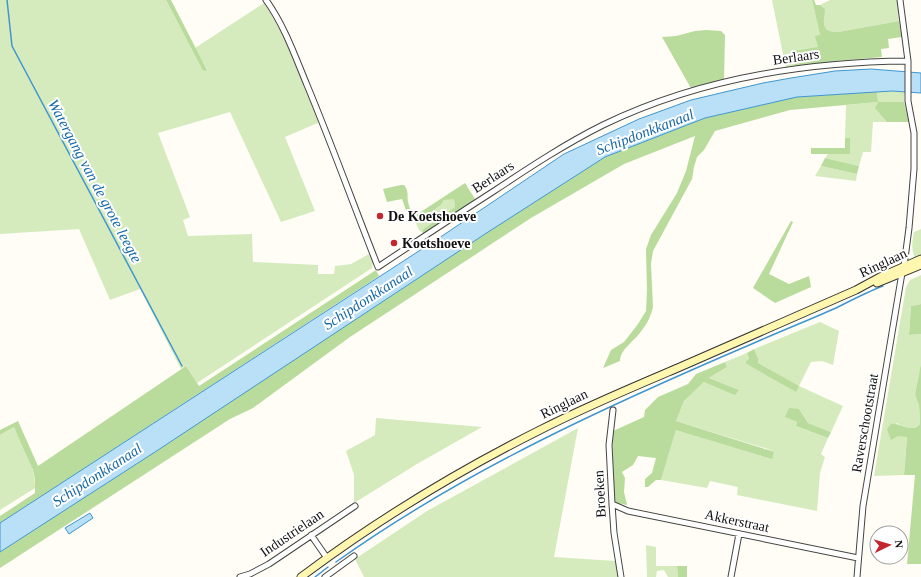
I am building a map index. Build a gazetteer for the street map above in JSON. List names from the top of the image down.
{
  "streets": {
    "main road": ["Ringlaan"],
    "street": [
      "Berlaars",
      "Raverschootstraat",
      "Broeken",
      "Akkerstraat",
      "Industrielaan"
    ]
  },
  "crossings": [
    ["Berlaars", "Raverschootstraat"],
    ["Ringlaan", "Raverschootstraat"],
    ["Raverschootstraat", "Akkerstraat"],
    ["Broeken", "Akkerstraat"]
  ],
  "water": ["Schipdonkkanaal", "Watergang van de grote leegte"],
  "places": ["De Koetshoeve", "Koetshoeve"],
  "north": "right"
}
